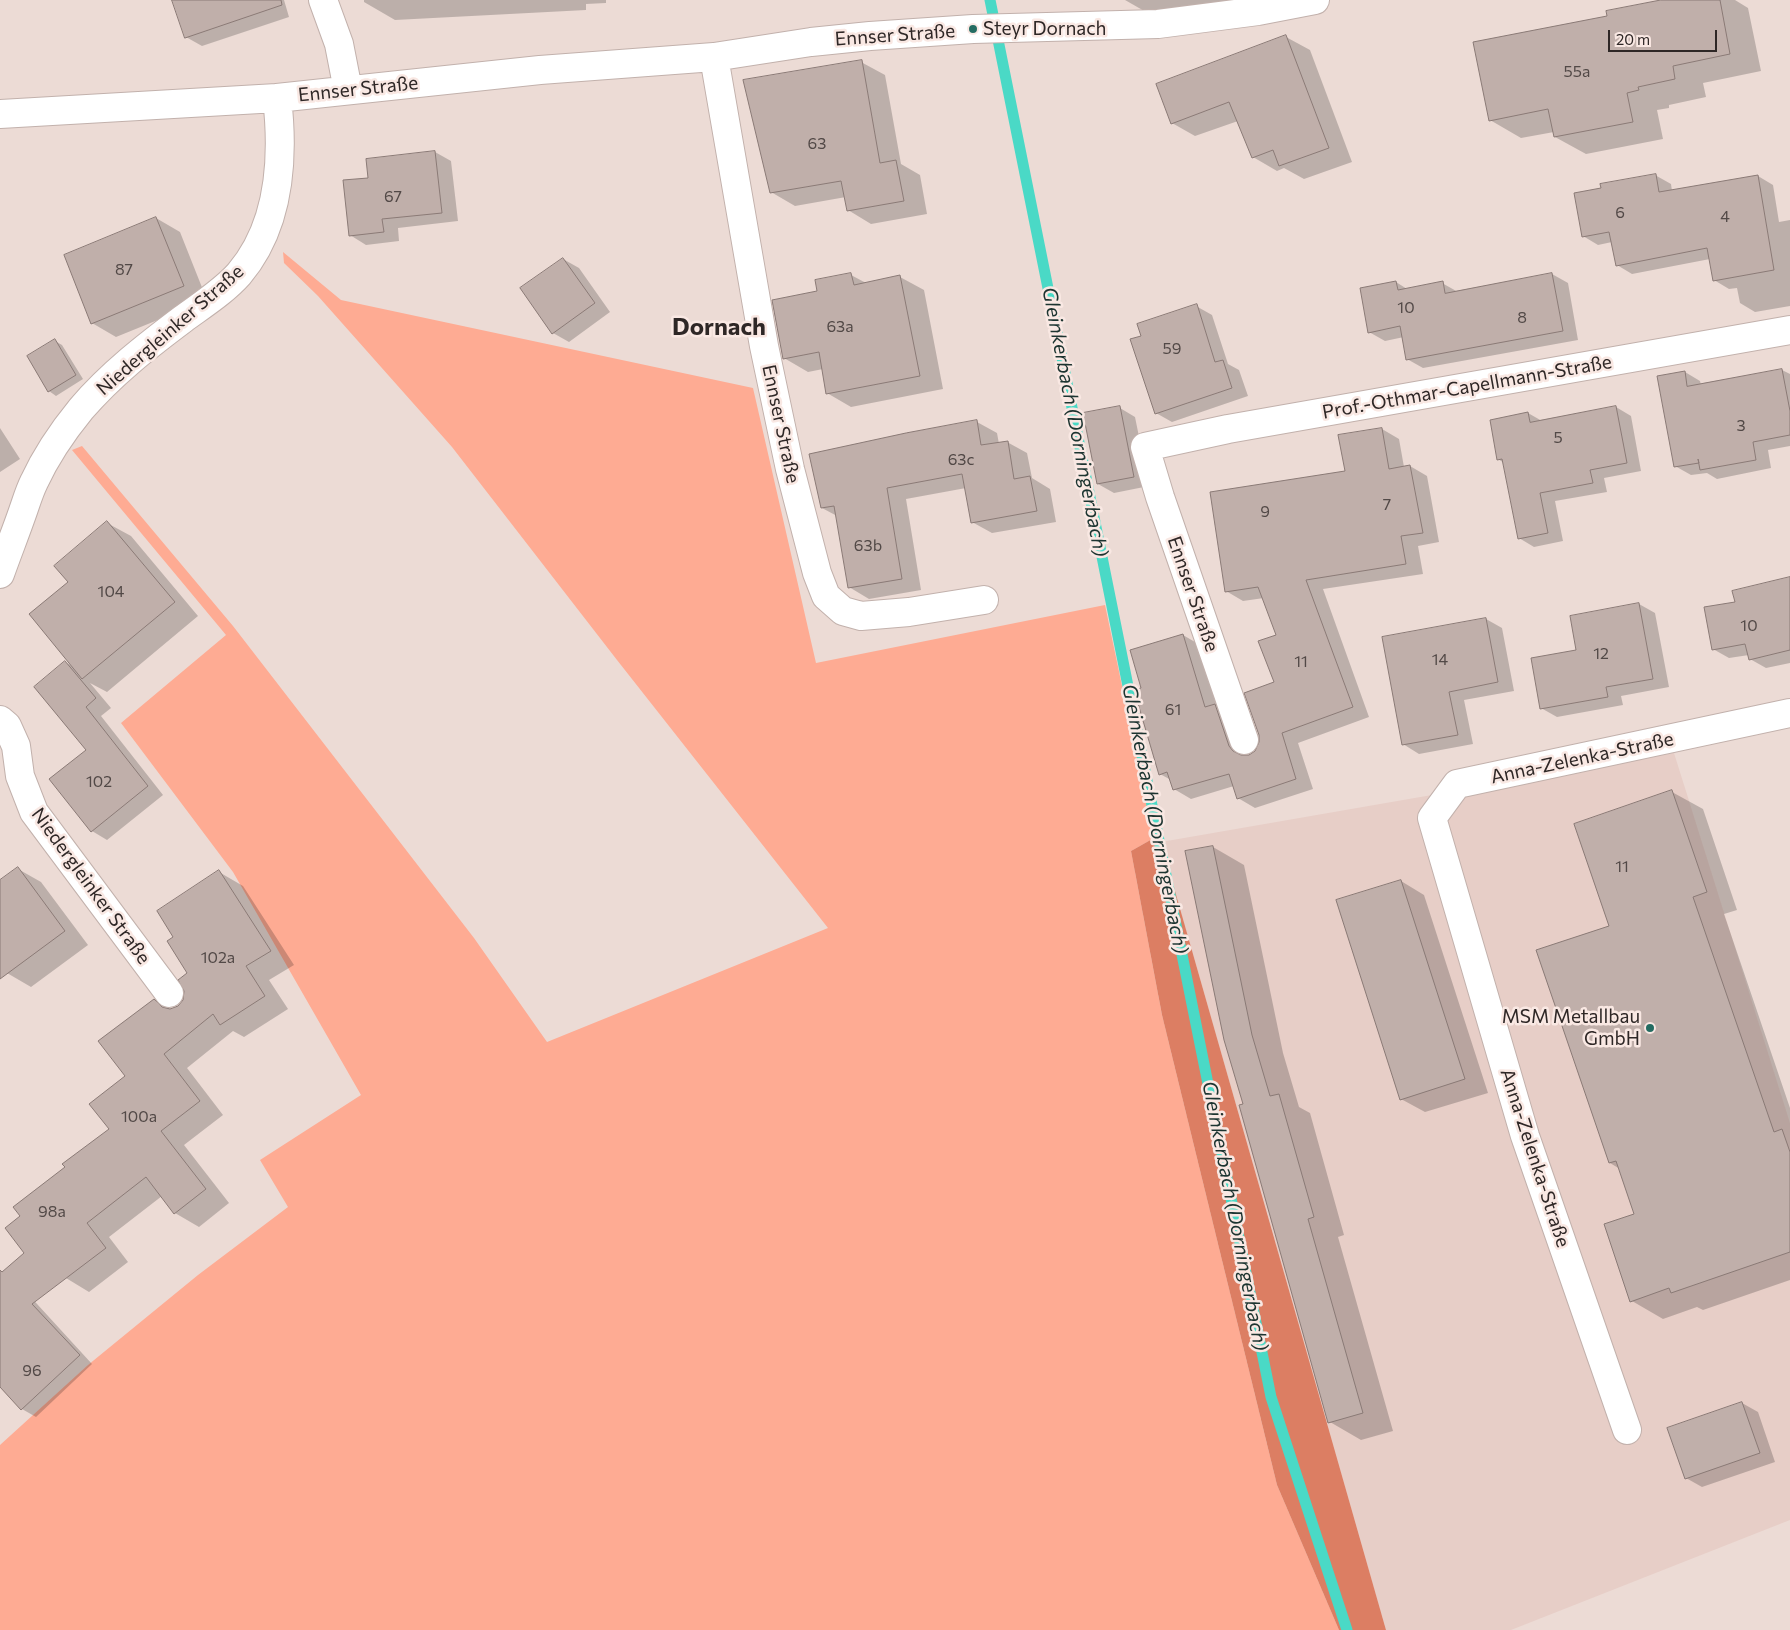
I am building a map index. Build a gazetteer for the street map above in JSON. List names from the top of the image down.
{
  "streets": {
    "street": [
      "Ennser Straße",
      "Niedergleinker Straße",
      "Prof.-Othmar-Capellmann-Straße",
      "Anna-Zelenka-Straße"
    ]
  },
  "crossings": [
    ["Ennser Straße", "Niedergleinker Straße"],
    ["Ennser Straße", "Prof.-Othmar-Capellmann-Straße"]
  ],
  "districts": ["Dornach"],
  "water": ["Gleinkerbach (Dorningerbach)"],
  "places": ["Steyr Dornach", "MSM Metallbau GmbH"],
  "house_numbers": [
    "55a",
    "63",
    "67",
    "6",
    "4",
    "87",
    "10",
    "8",
    "63a",
    "59",
    "3",
    "5",
    "63c",
    "7",
    "9",
    "63b",
    "104",
    "10",
    "12",
    "14",
    "11",
    "61",
    "102",
    "11",
    "102a",
    "100a",
    "98a",
    "96"
  ],
  "scale_bar": "20 m"
}
